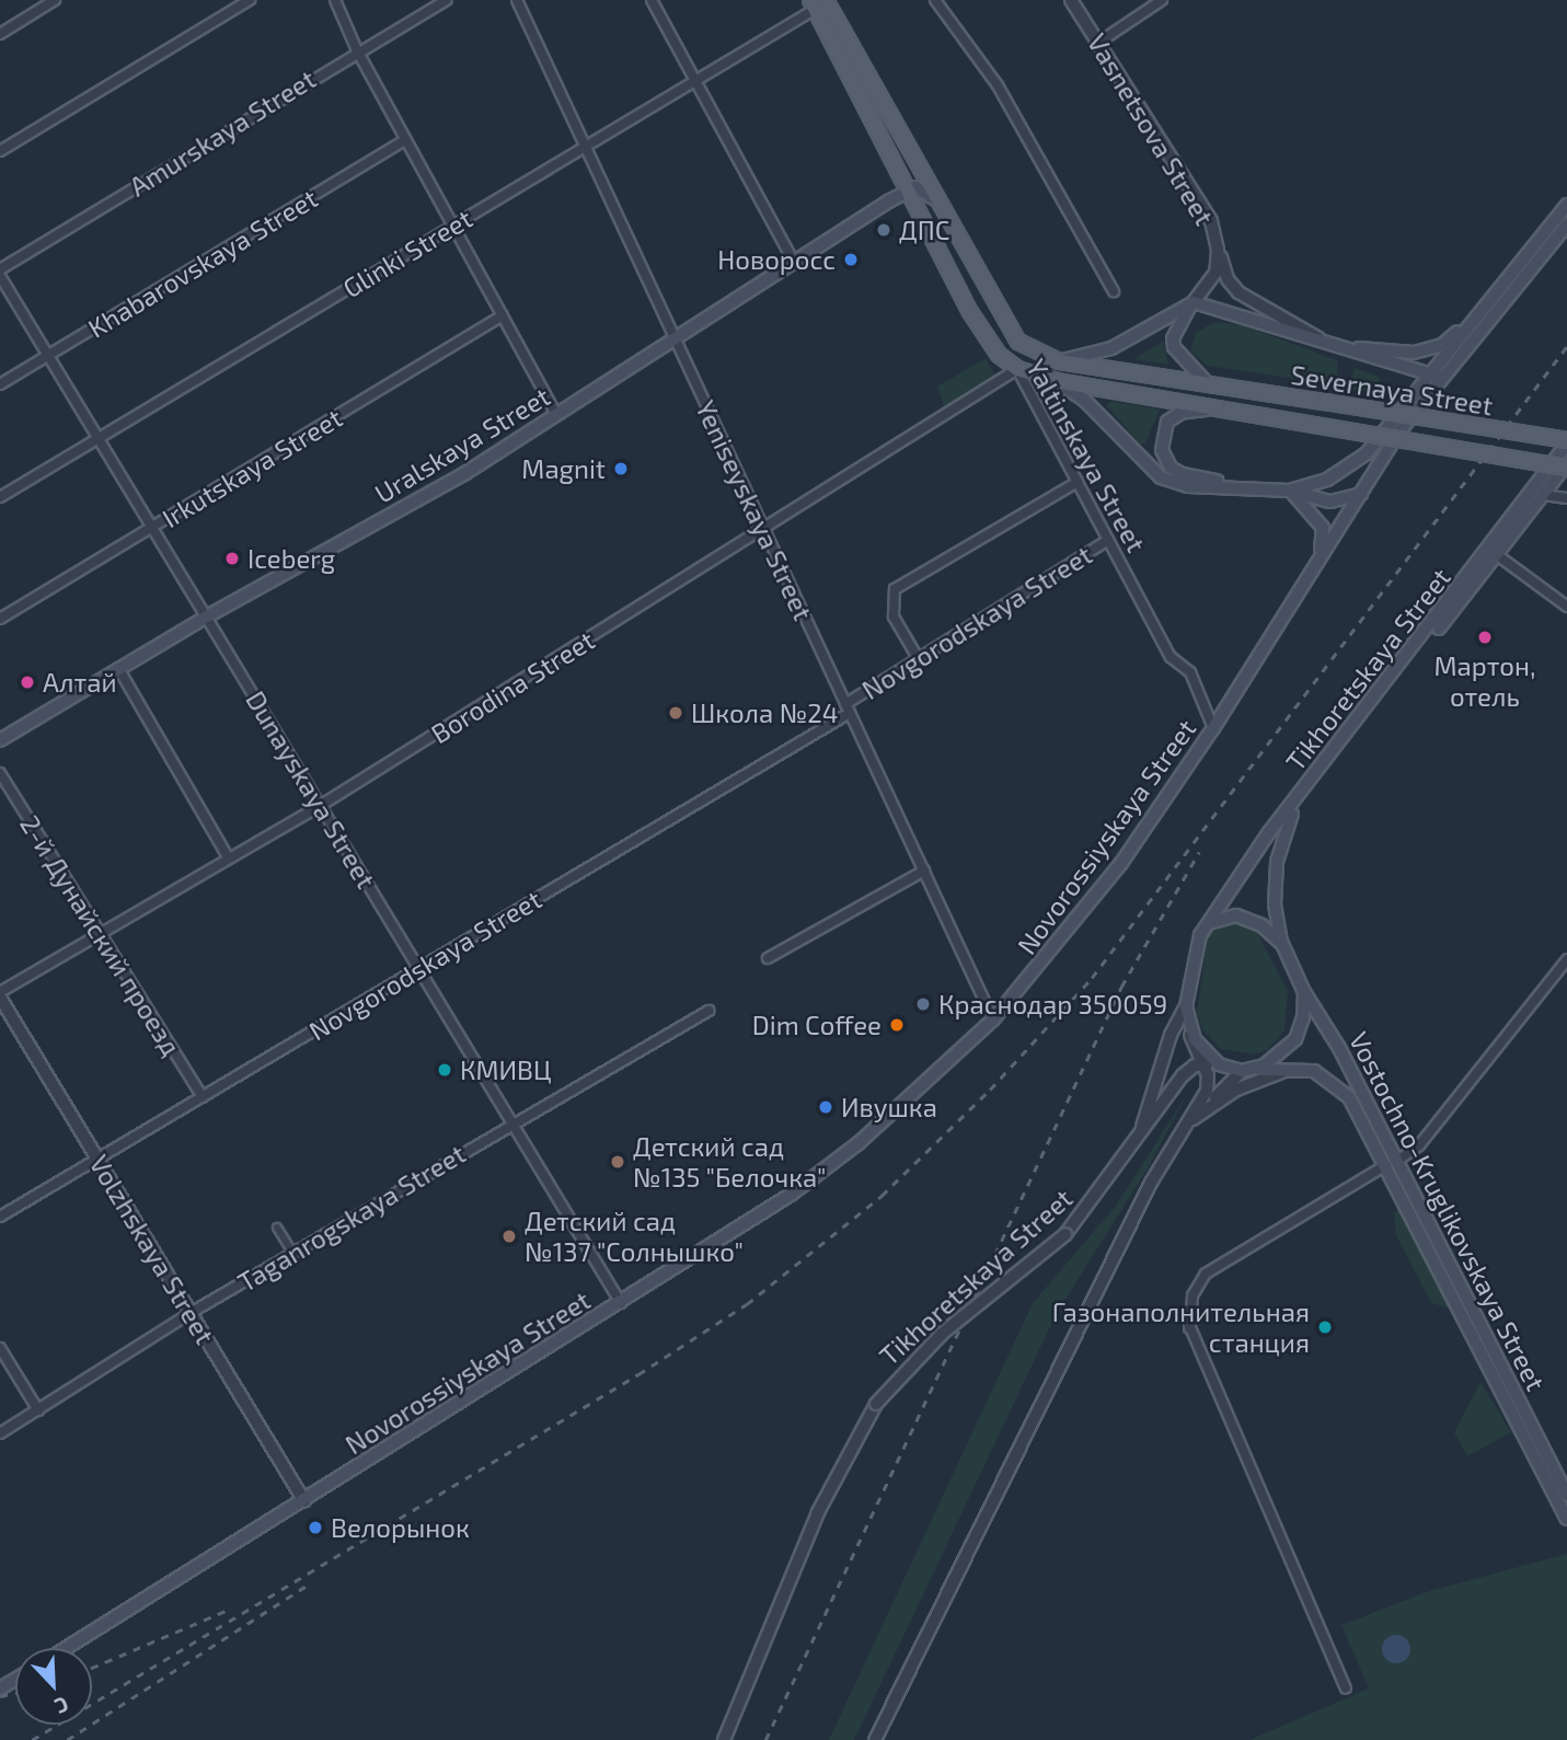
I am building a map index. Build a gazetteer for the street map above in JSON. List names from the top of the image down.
{
  "streets": {
    "main road": [
      "Severnaya Street",
      "Uralskaya Street",
      "Yaltinskaya Street",
      "Tikhoretskaya Street",
      "Novorossiyskaya Street",
      "Vostochno-Kruglikovskaya Street"
    ],
    "street": [
      "Vasnetsova Street",
      "Amurskaya Street",
      "Glinki Street",
      "Khabarovskaya Street",
      "Irkutskaya Street",
      "Yeniseyskaya Street",
      "Novgorodskaya Street",
      "Borodina Street",
      "Dunayskaya Street",
      "2-й Дунайский проезд",
      "Taganrogskaya Street",
      "Volzhskaya Street"
    ]
  },
  "crossings": [
    ["Vasnetsova Street", "Severnaya Street"],
    ["Glinki Street", "Yaltinskaya Street"],
    ["Glinki Street", "Yeniseyskaya Street"],
    ["Glinki Street", "Dunayskaya Street"],
    ["Khabarovskaya Street", "Dunayskaya Street"],
    ["Severnaya Street", "Yaltinskaya Street"],
    ["Severnaya Street", "Tikhoretskaya Street"],
    ["Severnaya Street", "Borodina Street"],
    ["Severnaya Street", "Novorossiyskaya Street"],
    ["Uralskaya Street", "Yaltinskaya Street"],
    ["Uralskaya Street", "Yeniseyskaya Street"],
    ["Uralskaya Street", "Dunayskaya Street"],
    ["Yaltinskaya Street", "Novgorodskaya Street"],
    ["Yaltinskaya Street", "Borodina Street"],
    ["Yaltinskaya Street", "Novorossiyskaya Street"],
    ["Irkutskaya Street", "Dunayskaya Street"],
    ["Yeniseyskaya Street", "Novgorodskaya Street"],
    ["Yeniseyskaya Street", "Borodina Street"],
    ["Yeniseyskaya Street", "Novorossiyskaya Street"],
    ["Novgorodskaya Street", "Dunayskaya Street"],
    ["Novgorodskaya Street", "2-й Дунайский проезд"],
    ["Novgorodskaya Street", "Volzhskaya Street"],
    ["Tikhoretskaya Street", "Vostochno-Kruglikovskaya Street"],
    ["Borodina Street", "Dunayskaya Street"],
    ["Borodina Street", "2-й Дунайский проезд"],
    ["Dunayskaya Street", "Novorossiyskaya Street"],
    ["Dunayskaya Street", "Taganrogskaya Street"],
    ["Novorossiyskaya Street", "Volzhskaya Street"],
    ["Taganrogskaya Street", "Volzhskaya Street"]
  ],
  "places": [
    "ДПС",
    "Новоросс",
    "Magnit",
    "Iceberg",
    "Мартон, отель",
    "Алтай",
    "Школа №24",
    "Краснодар 350059",
    "Dim Coffee",
    "КМИВЦ",
    "Ивушка",
    "Детский сад №135 \"Белочка\"",
    "Детский сад №137 \"Солнышко\"",
    "Газонаполнительная станция",
    "Велорынок"
  ],
  "north": "bottom right"
}
